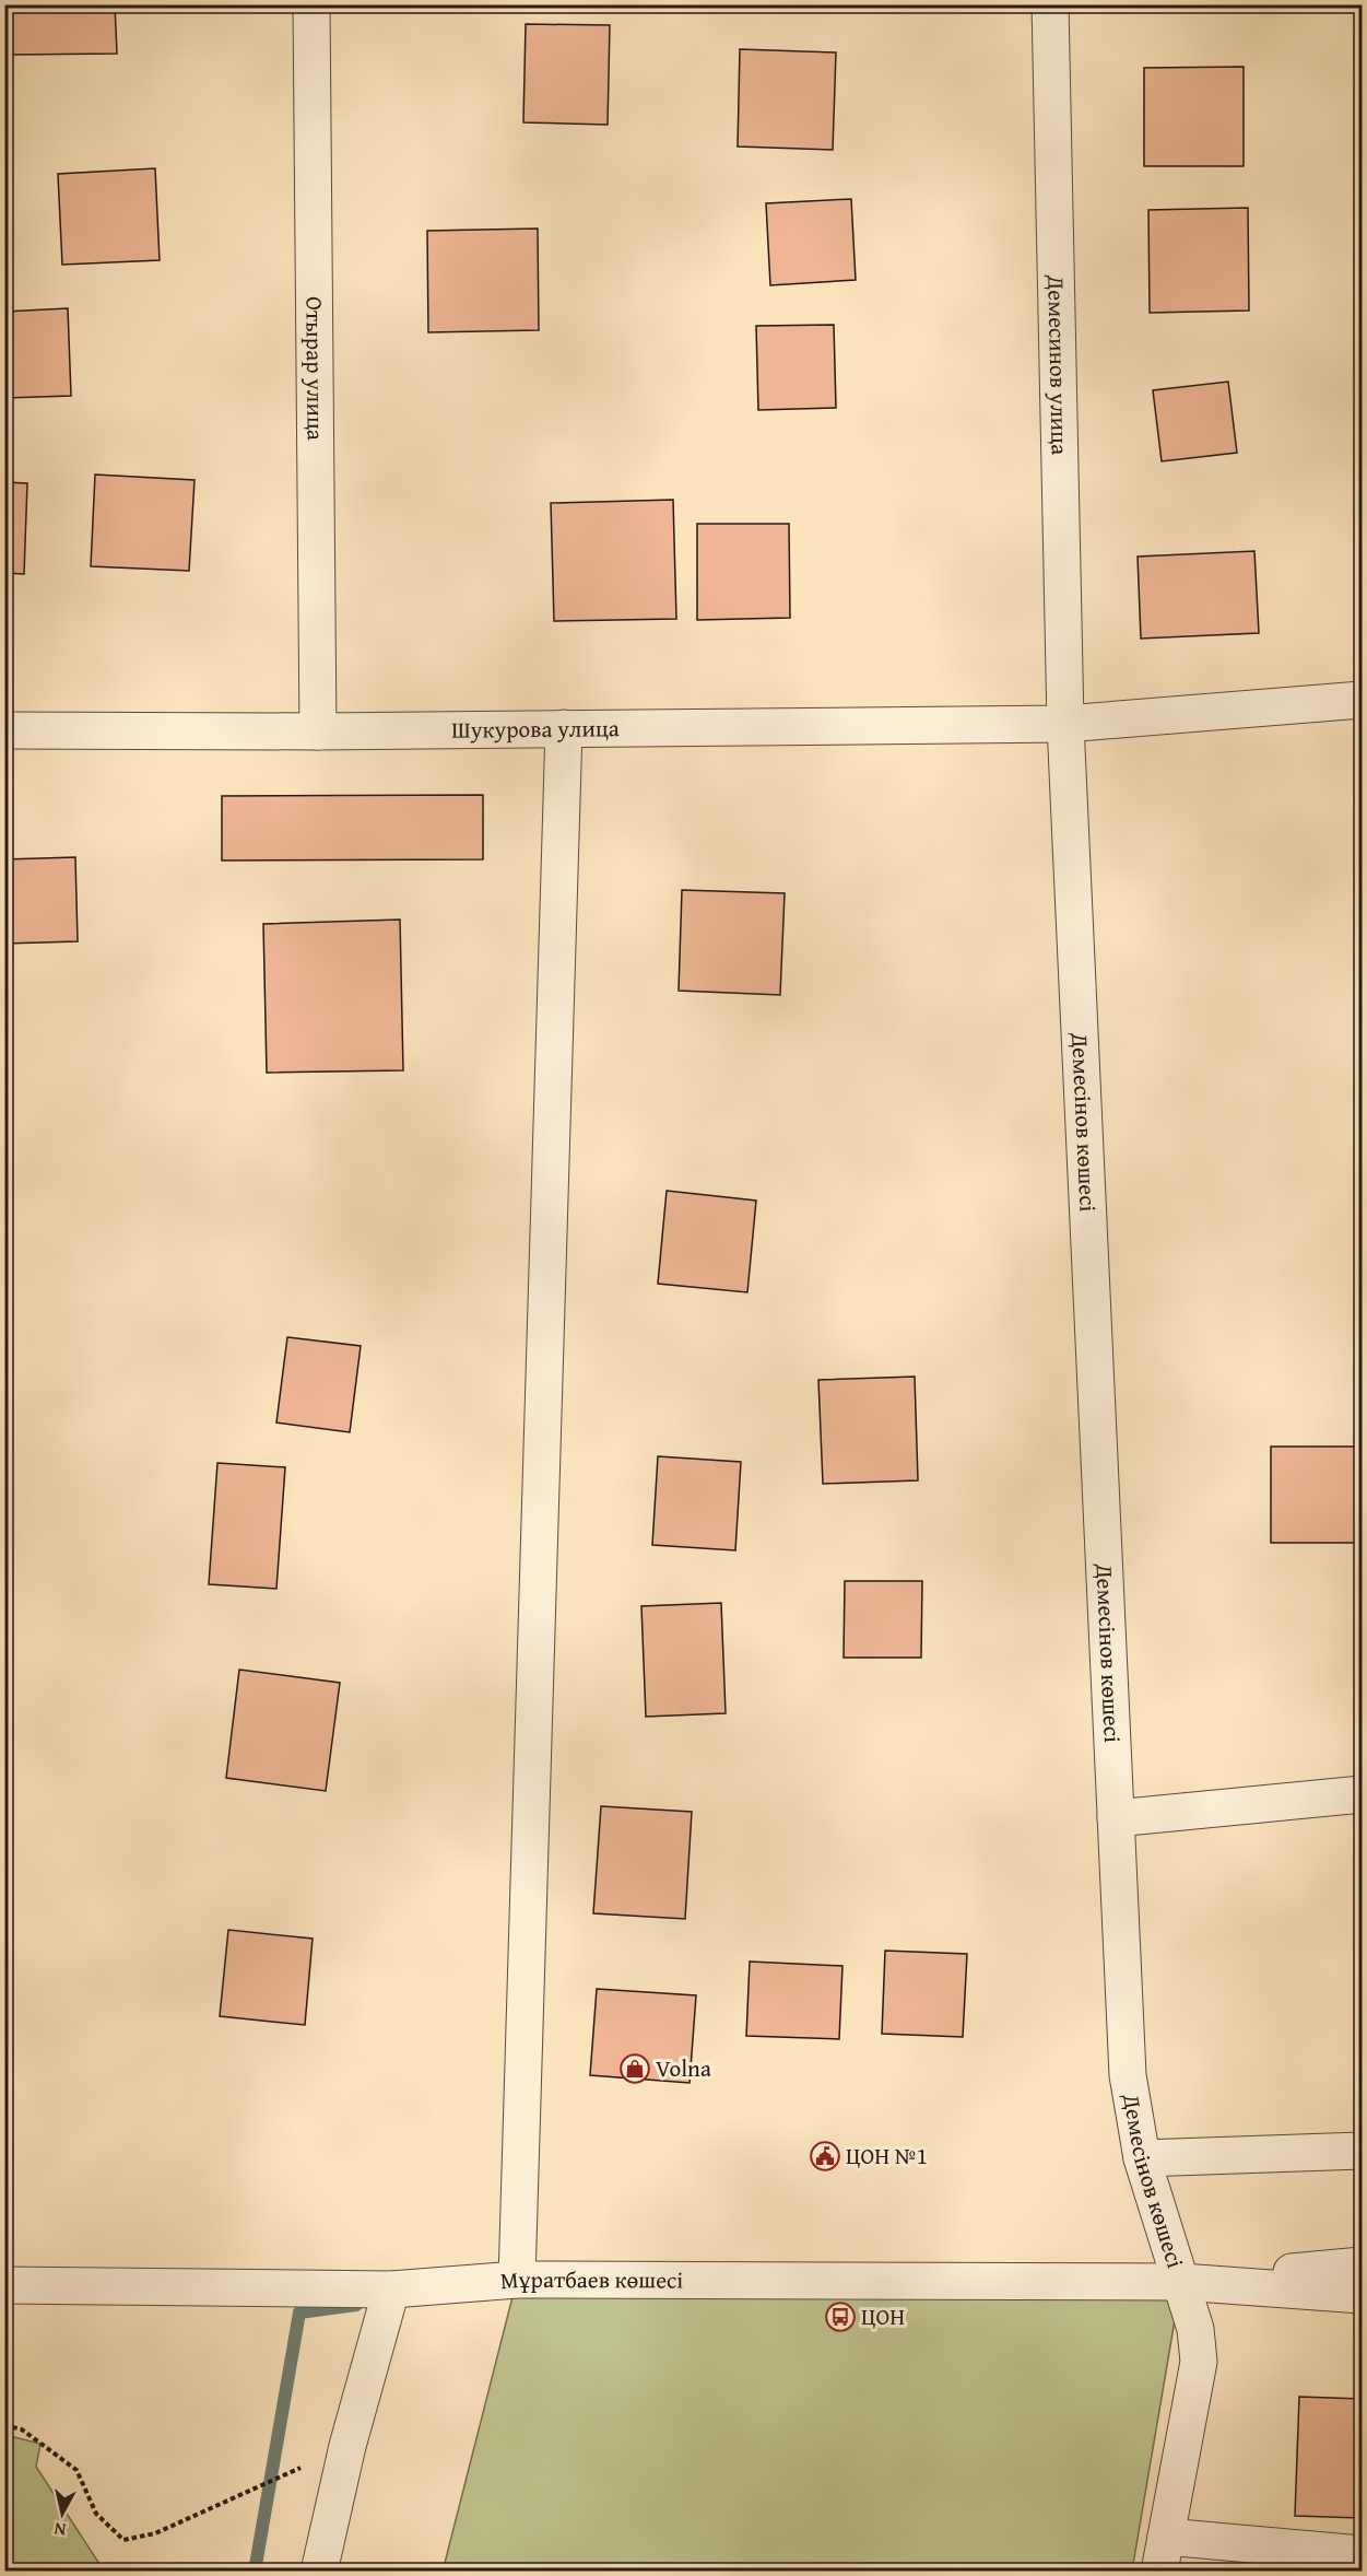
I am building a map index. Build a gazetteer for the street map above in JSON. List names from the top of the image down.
{
  "streets": {
    "street": [
      "Демесинов улица",
      "Отырар улица",
      "Шукурова улица",
      "Демесінов көшесі",
      "Мұратбаев көшесі"
    ]
  },
  "crossings": [
    ["Демесинов улица", "Шукурова улица"],
    ["Демесинов улица", "Демесінов көшесі"],
    ["Отырар улица", "Шукурова улица"],
    ["Шукурова улица", "Демесінов көшесі"],
    ["Демесінов көшесі", "Мұратбаев көшесі"]
  ],
  "places": {
    "shop": ["Volna"],
    "public building": ["ЦОН №1"],
    "bus stop": ["ЦОН"]
  },
  "north": "bottom"
}
